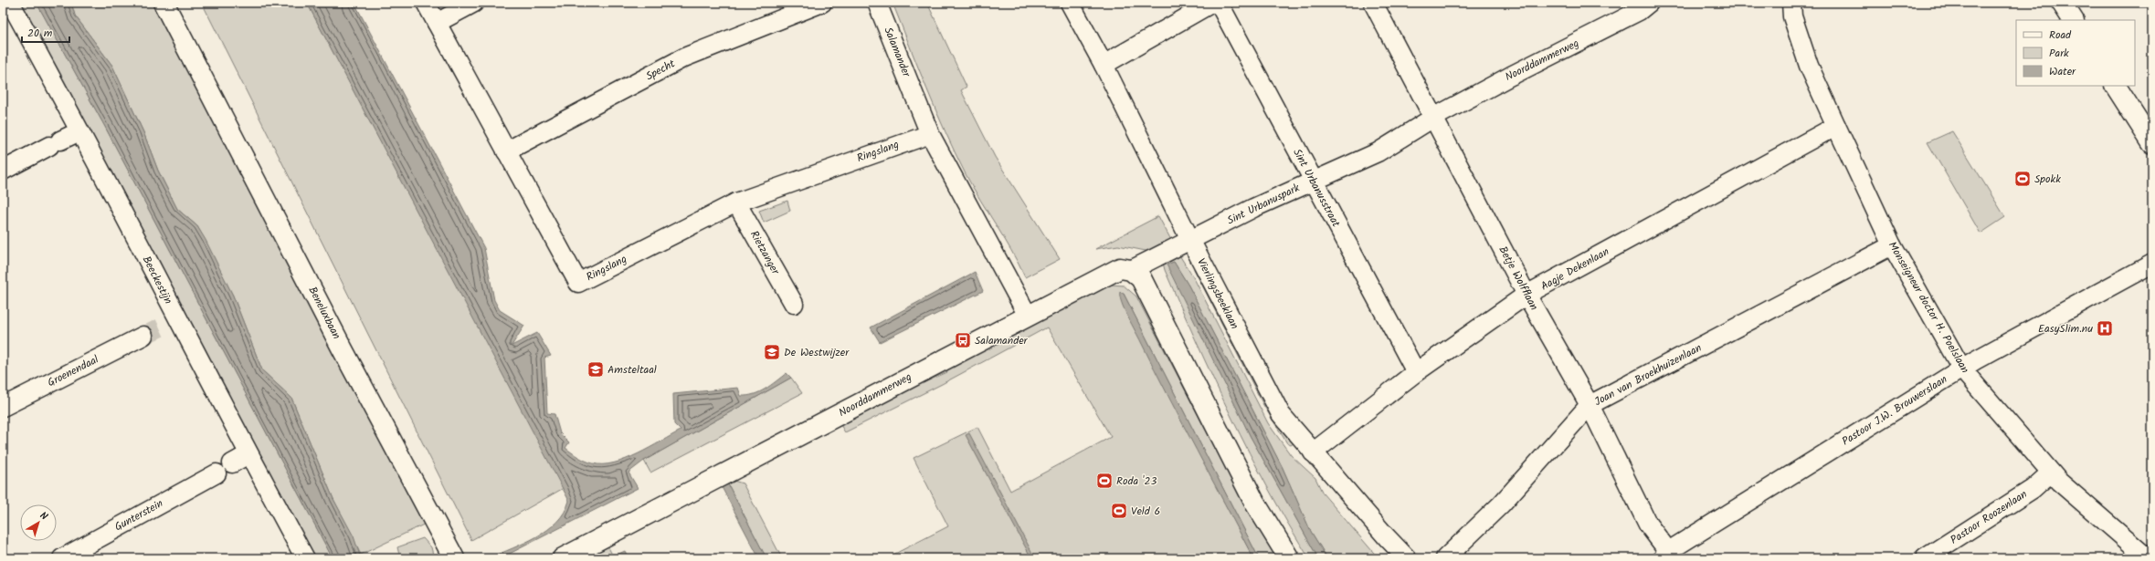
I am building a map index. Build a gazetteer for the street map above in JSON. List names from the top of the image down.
{
  "streets": {
    "street": [
      "Salamander",
      "Noorddammerweg",
      "Specht",
      "Ringslang",
      "Sint Urbanusstraat",
      "Sint Urbanuspark",
      "Rietzanger",
      "Aagje Dekenlaan",
      "Betje Wolfflaan",
      "Beeckestijn",
      "Vierlingsbeeklaan",
      "Monseigneur doctor H. Poelslaan",
      "Beneluxbaan",
      "Groenendaal",
      "Joan van Broekhuizenlaan",
      "Pastoor J.W. Brouwerslaan",
      "Gunterstein",
      "Pastoor Roozenlaan"
    ]
  },
  "crossings": [
    ["Salamander", "Noorddammerweg"],
    ["Salamander", "Ringslang"],
    ["Noorddammerweg", "Sint Urbanuspark"],
    ["Noorddammerweg", "Betje Wolfflaan"],
    ["Noorddammerweg", "Vierlingsbeeklaan"],
    ["Specht", "Ringslang"],
    ["Ringslang", "Rietzanger"],
    ["Sint Urbanusstraat", "Sint Urbanuspark"],
    ["Sint Urbanusstraat", "Aagje Dekenlaan"],
    ["Sint Urbanuspark", "Betje Wolfflaan"],
    ["Sint Urbanuspark", "Vierlingsbeeklaan"],
    ["Aagje Dekenlaan", "Betje Wolfflaan"],
    ["Aagje Dekenlaan", "Vierlingsbeeklaan"],
    ["Aagje Dekenlaan", "Monseigneur doctor H. Poelslaan"],
    ["Betje Wolfflaan", "Joan van Broekhuizenlaan"],
    ["Betje Wolfflaan", "Pastoor J.W. Brouwerslaan"],
    ["Monseigneur doctor H. Poelslaan", "Joan van Broekhuizenlaan"],
    ["Monseigneur doctor H. Poelslaan", "Pastoor J.W. Brouwerslaan"],
    ["Monseigneur doctor H. Poelslaan", "Pastoor Roozenlaan"]
  ],
  "places": {
    "sports": ["Spokk", "Roda '23", "Veld 6"],
    "hospital": ["EasySlim.nu"],
    "bus stop": ["Salamander"],
    "school or university": ["De Westwijzer", "Amsteltaal"]
  },
  "legend": ["Road", "Park", "Water"],
  "scale_bar": "20 m",
  "north": "top right"
}
